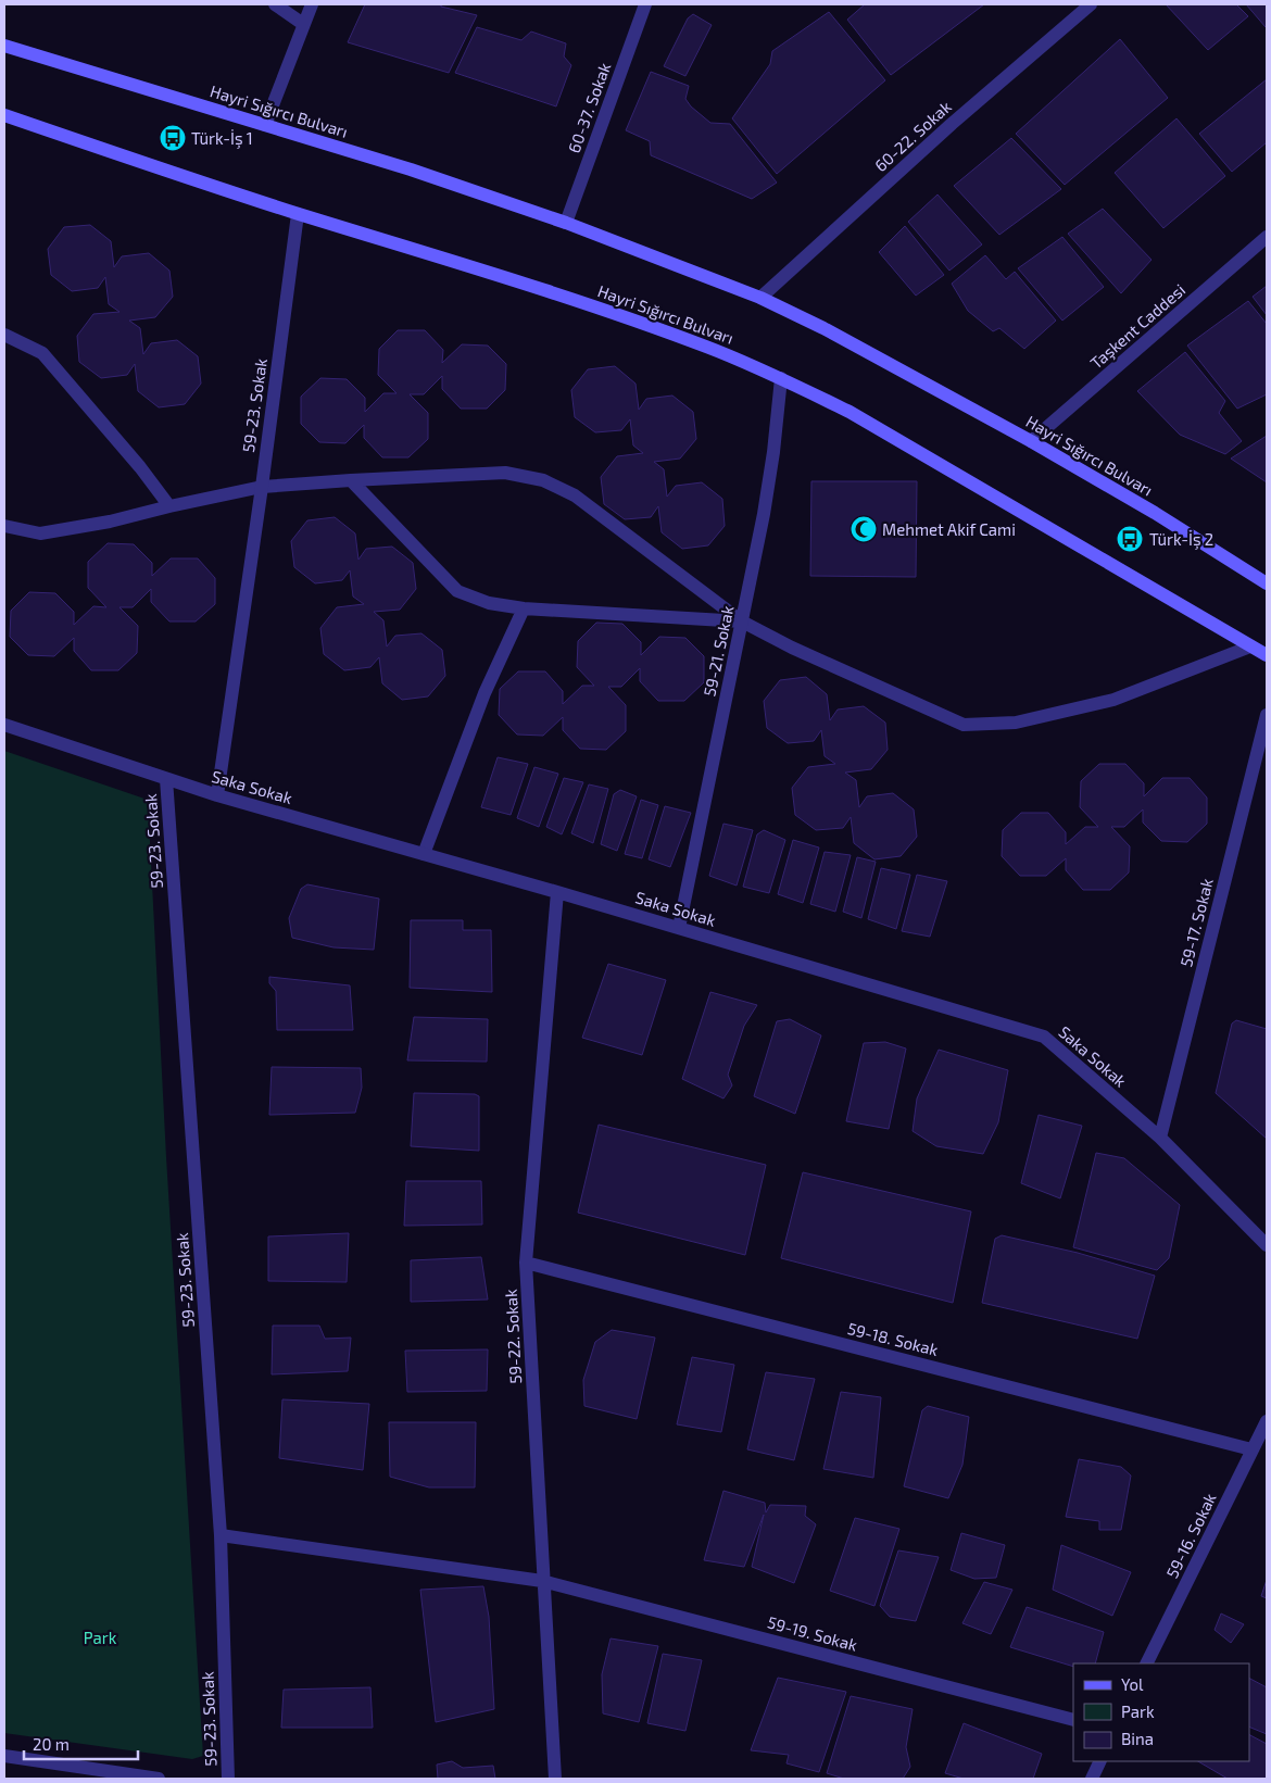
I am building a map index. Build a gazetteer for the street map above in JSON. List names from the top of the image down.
{
  "streets": {
    "street": [
      "60-37. Sokak",
      "Hayri Sığırcı Bulvarı",
      "60-22. Sokak",
      "Taşkent Caddesi",
      "59-23. Sokak",
      "59-21. Sokak",
      "Saka Sokak",
      "59-17. Sokak",
      "59-22. Sokak",
      "59-18. Sokak",
      "59-16. Sokak",
      "59-19. Sokak"
    ]
  },
  "crossings": [
    ["60-37. Sokak", "Hayri Sığırcı Bulvarı"],
    ["Hayri Sığırcı Bulvarı", "60-22. Sokak"],
    ["Hayri Sığırcı Bulvarı", "Taşkent Caddesi"],
    ["Hayri Sığırcı Bulvarı", "59-23. Sokak"],
    ["Hayri Sığırcı Bulvarı", "59-21. Sokak"],
    ["59-23. Sokak", "Saka Sokak"],
    ["59-23. Sokak", "59-19. Sokak"],
    ["59-21. Sokak", "Saka Sokak"],
    ["Saka Sokak", "59-17. Sokak"],
    ["Saka Sokak", "59-22. Sokak"],
    ["59-22. Sokak", "59-18. Sokak"],
    ["59-22. Sokak", "59-19. Sokak"],
    ["59-18. Sokak", "59-16. Sokak"]
  ],
  "parks": ["Park"],
  "places": {
    "bus stop": ["Türk-İş 1", "Türk-İş 2"],
    "mosque": ["Mehmet Akif Cami"]
  },
  "legend": ["Yol", "Park", "Bina"],
  "scale_bar": "20 m"
}
